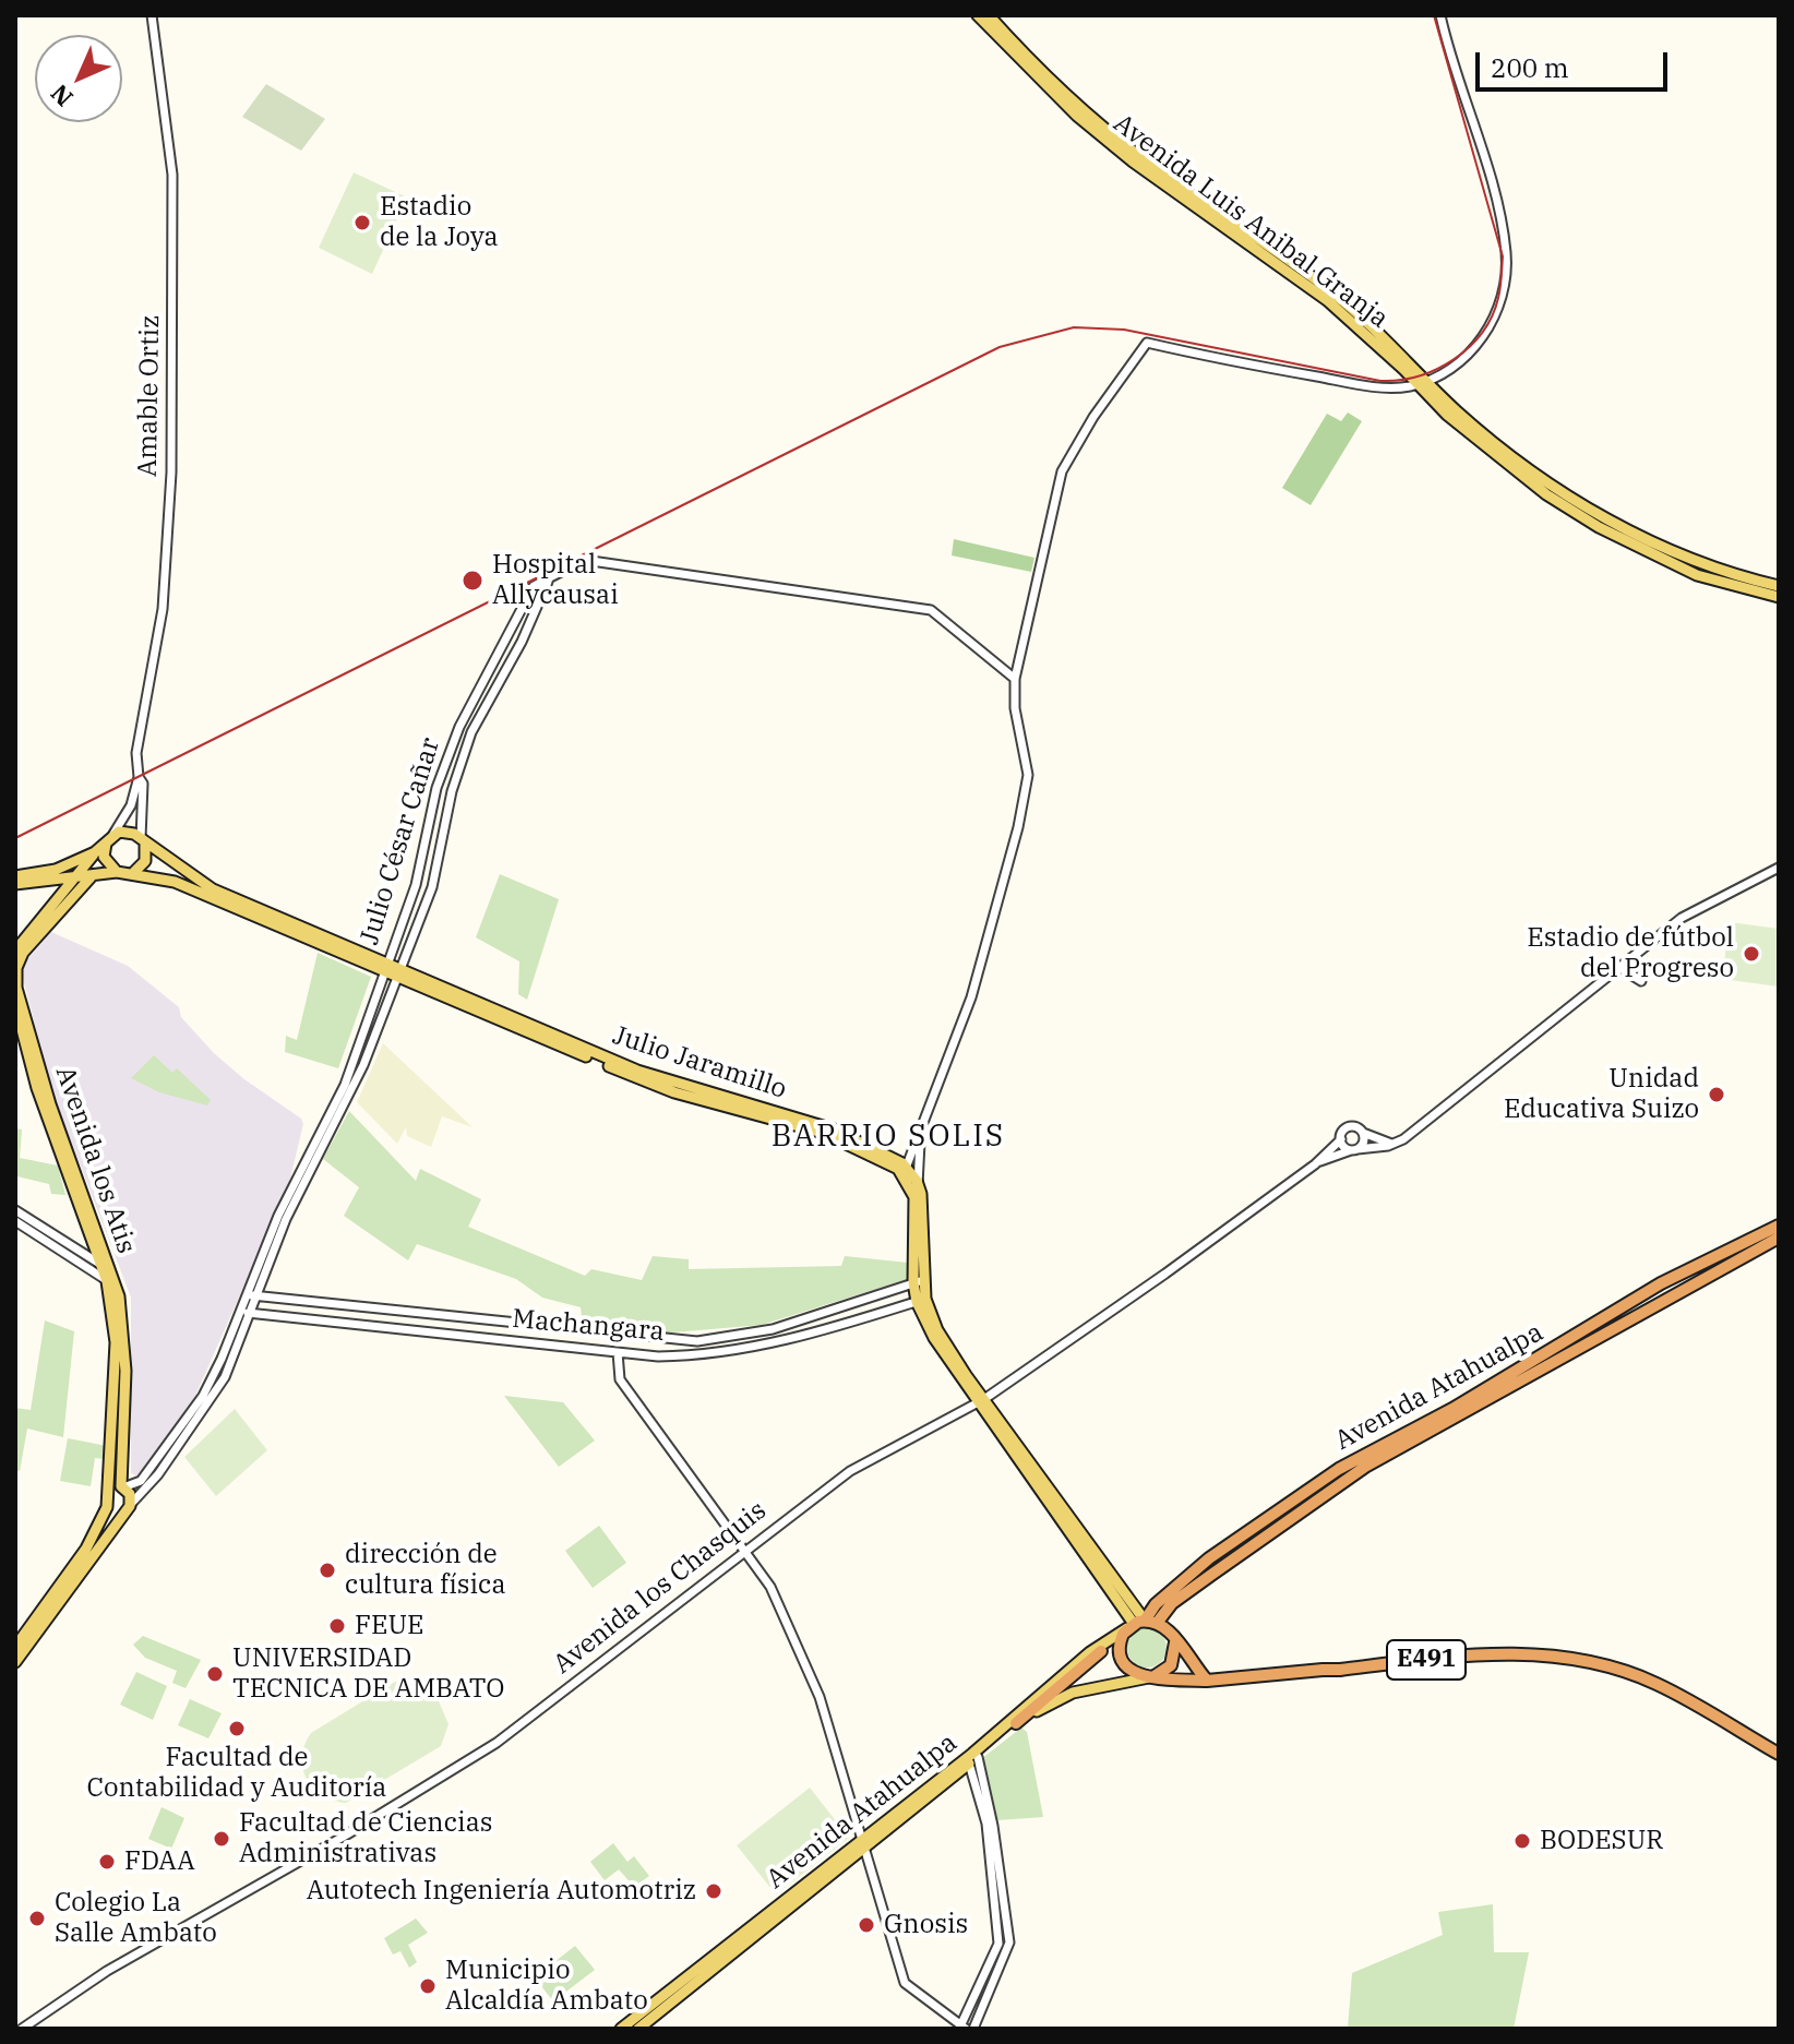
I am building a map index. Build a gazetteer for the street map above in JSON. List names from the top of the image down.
{
  "streets": {
    "highway": ["Avenida Atahualpa", "E491"],
    "main road": ["Avenida Luis Anibal Granja", "Julio Jaramillo", "Avenida los Atis"],
    "street": [
      "Amable Ortiz",
      "Julio César Cañar",
      "Machangara",
      "Avenida los Chasquis"
    ]
  },
  "crossings": [
    ["Amable Ortiz", "Julio Jaramillo"],
    ["Julio César Cañar", "Julio Jaramillo"],
    ["Julio Jaramillo", "Avenida los Atis"],
    ["Avenida Atahualpa", "E491"]
  ],
  "districts": ["BARRIO SOLIS"],
  "places": [
    "Estadio de la Joya",
    "Hospital Allycausai",
    "Estadio de fútbol del Progreso",
    "Unidad Educativa Suizo",
    "dirección de cultura física",
    "FEUE",
    "UNIVERSIDAD TECNICA DE AMBATO",
    "Facultad de Contabilidad y Auditoría",
    "Facultad de Ciencias Administrativas",
    "BODESUR",
    "FDAA",
    "Autotech Ingeniería Automotriz",
    "Colegio La Salle Ambato",
    "Gnosis",
    "Municipio Alcaldía Ambato"
  ],
  "scale_bar": "200 m",
  "north": "bottom left"
}
